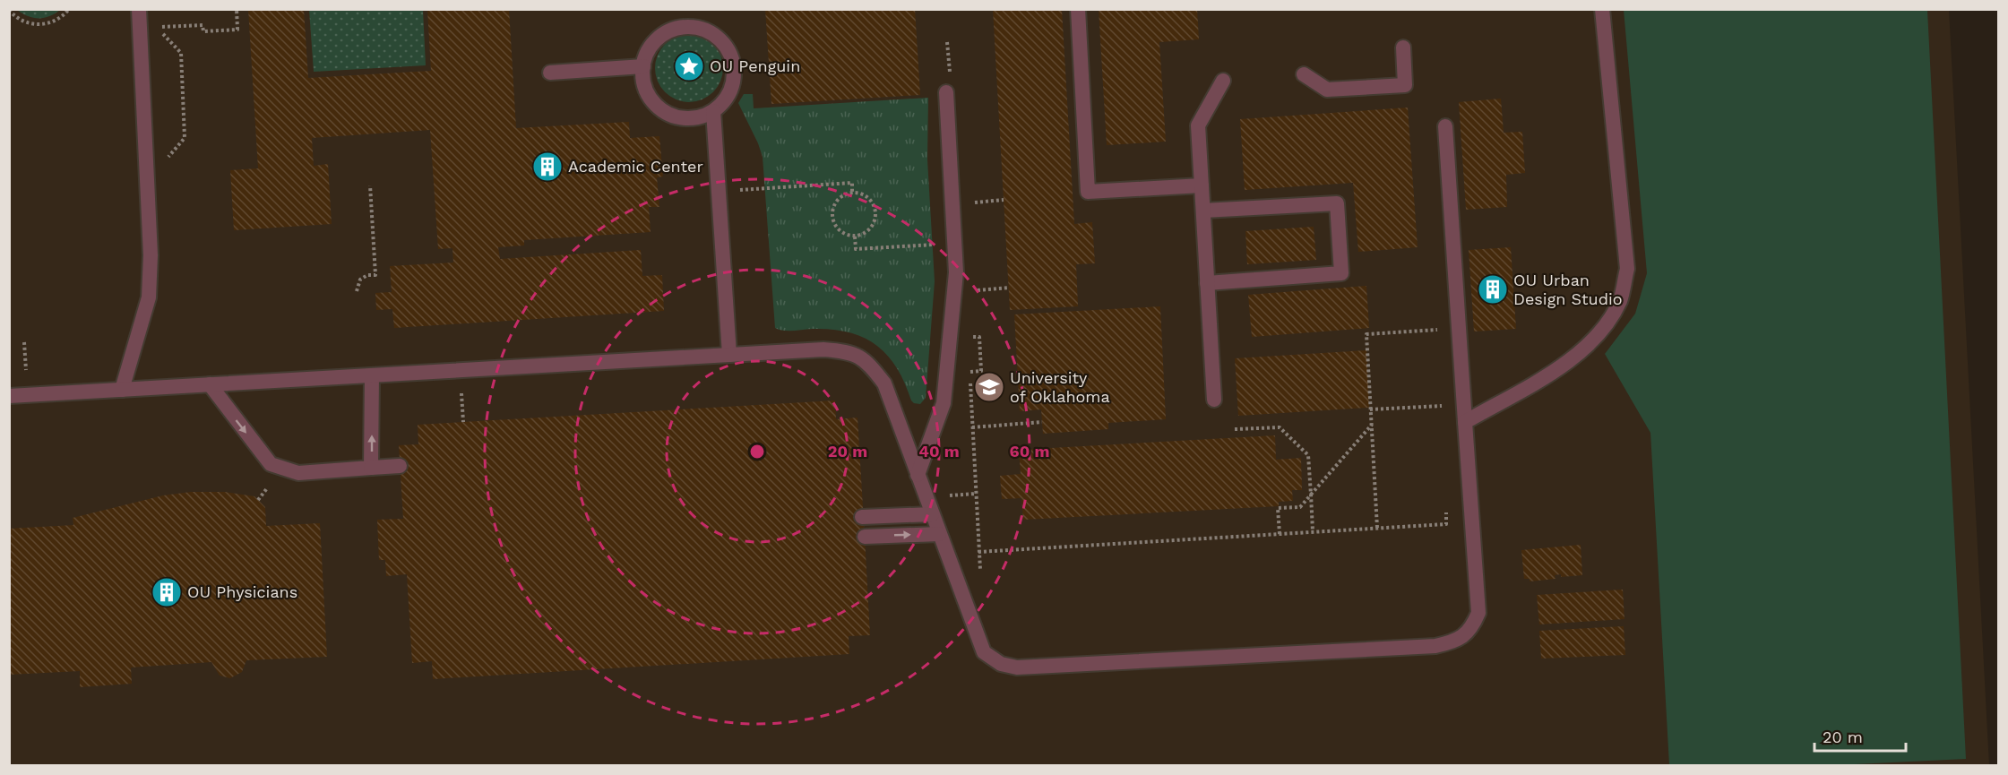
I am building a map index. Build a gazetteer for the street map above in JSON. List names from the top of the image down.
{
  "places": {
    "place": ["OU Penguin"],
    "building": ["Academic Center", "OU Urban Design Studio", "OU Physicians"],
    "school or university": ["University of Oklahoma"]
  },
  "scale_bar": "20 m",
  "rings": ["20 m", "40 m", "60 m"]
}
